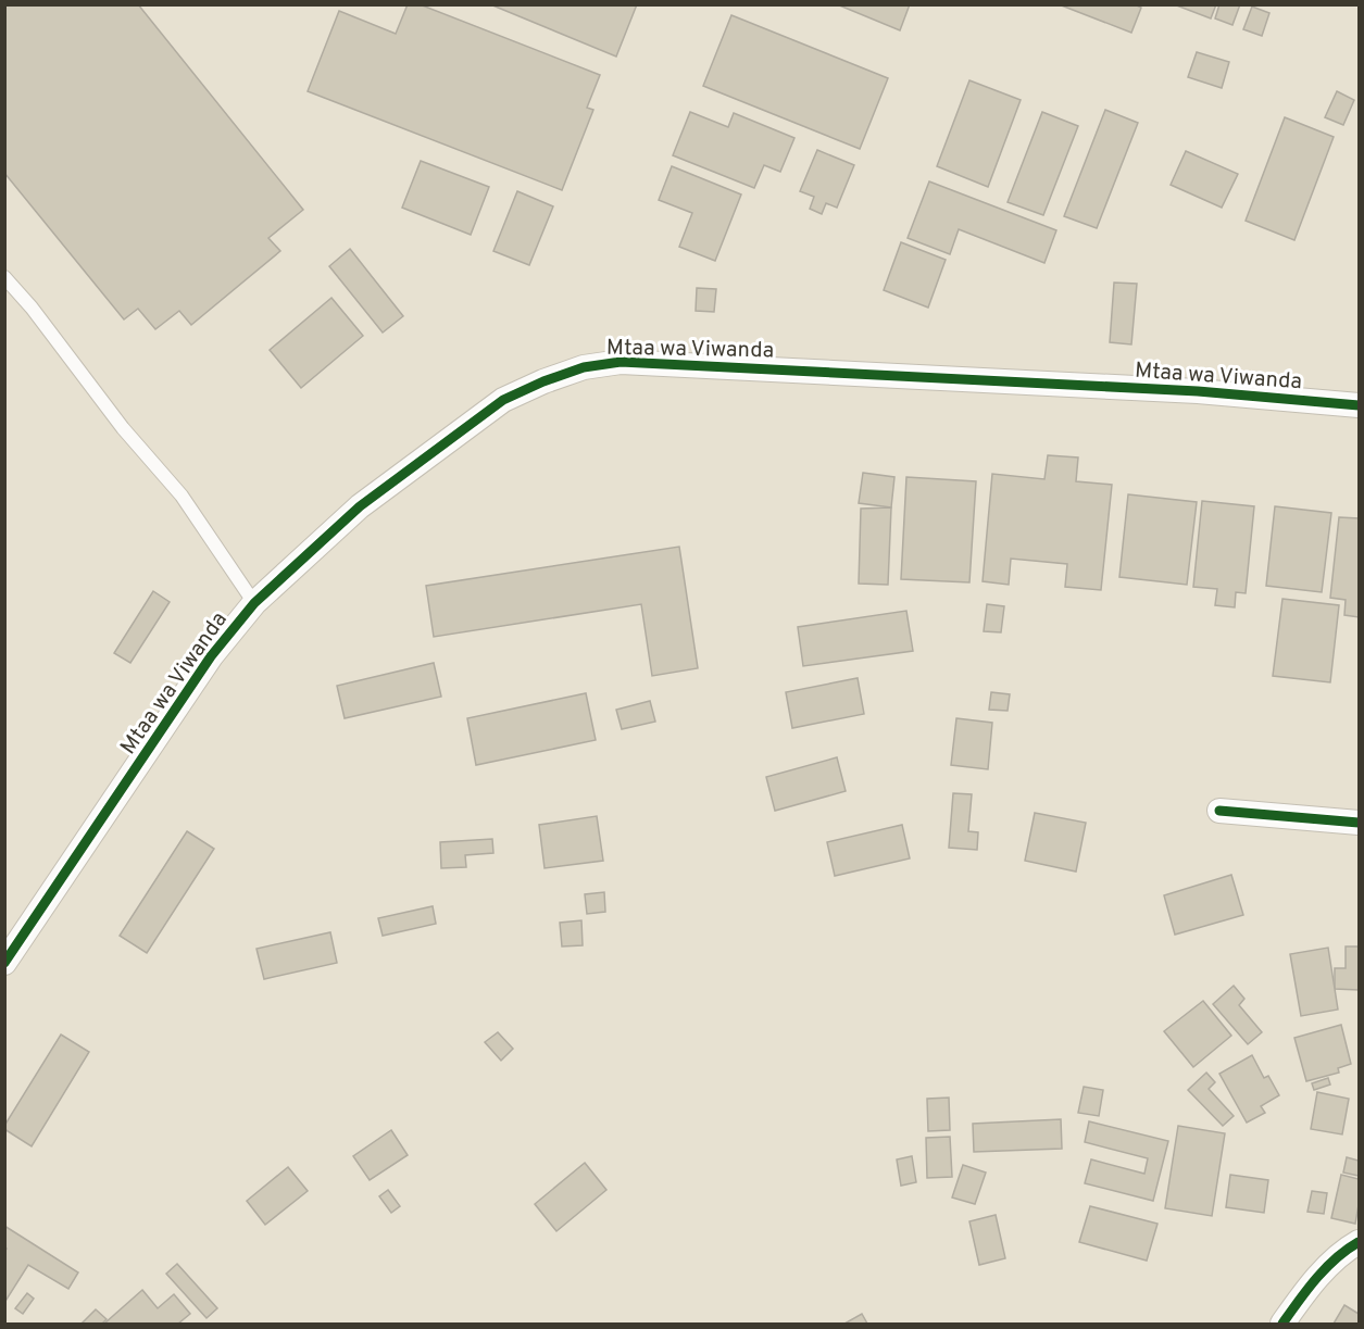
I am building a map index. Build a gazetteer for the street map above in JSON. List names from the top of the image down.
{
  "streets": {
    "street": ["Mtaa wa Viwanda"]
  }
}
